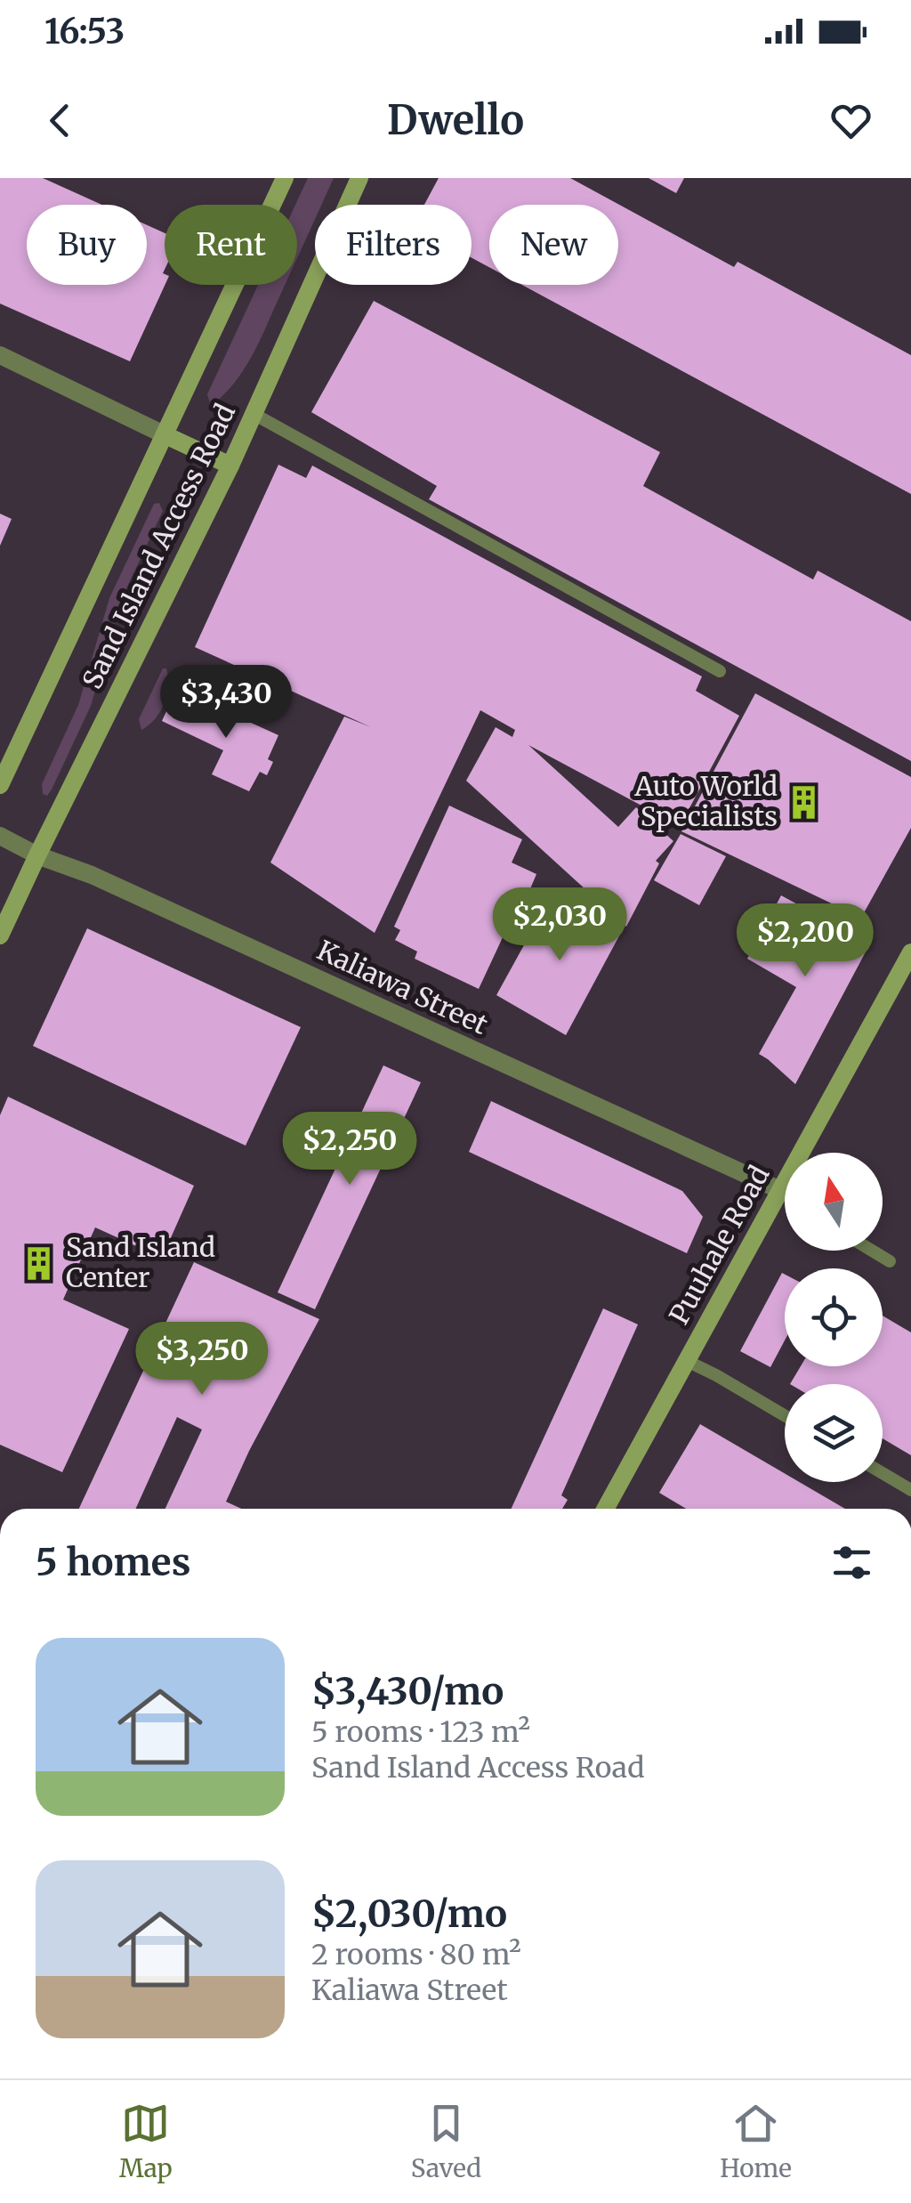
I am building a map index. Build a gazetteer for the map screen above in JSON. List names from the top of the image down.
{
  "streets": {
    "main road": ["Sand Island Access Road", "Puuhale Road"],
    "street": ["Kaliawa Street"]
  },
  "crossings": [
    ["Sand Island Access Road", "Kaliawa Street"],
    ["Kaliawa Street", "Puuhale Road"]
  ],
  "places": {
    "building": ["Auto World Specialists", "Sand Island Center"]
  },
  "north": "top",
  "page": {
    "status": "16:53",
    "header": "Dwello",
    "chip": [
      "Buy",
      "Rent",
      "Filters",
      "New"
    ],
    "price": [
      "$3,430",
      "$2,030",
      "$2,200",
      "$2,250",
      "$3,250"
    ],
    "heading": "5 homes",
    "list": [
      {
        "name": "$3,430/mo",
        "note": "5 rooms · 123 m² · Sand Island Access Road"
      },
      {
        "name": "$2,030/mo",
        "note": "2 rooms · 80 m² · Kaliawa Street"
      }
    ],
    "tabs": ["Map", "Saved", "Home"]
  }
}
